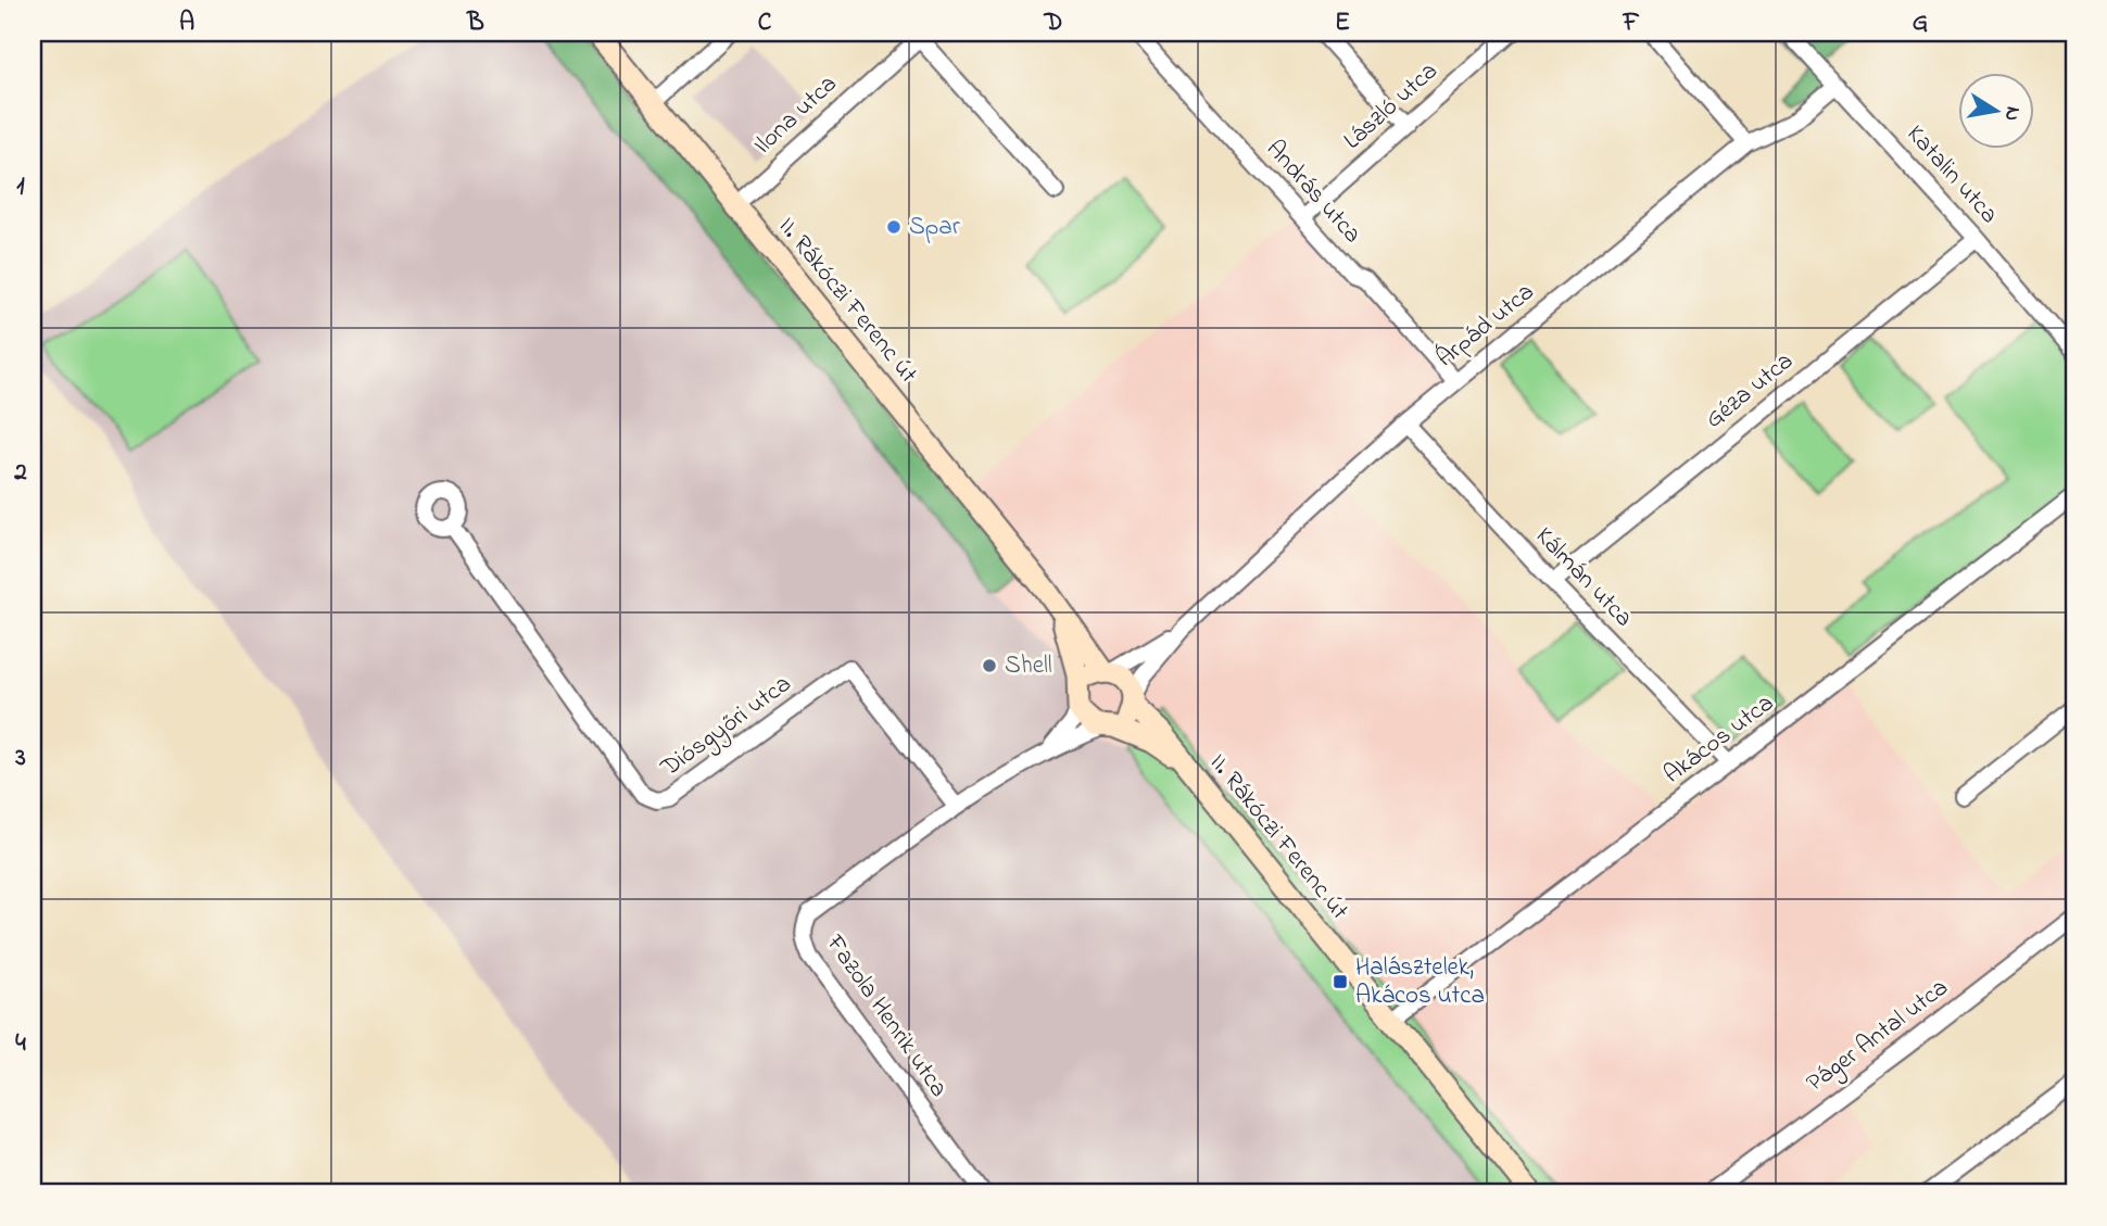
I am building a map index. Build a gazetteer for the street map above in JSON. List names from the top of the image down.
{
  "streets": {
    "main road": ["II. Rákóczi Ferenc út"],
    "street": [
      "László utca",
      "Ilona utca",
      "Katalin utca",
      "András utca",
      "Árpád utca",
      "Géza utca",
      "Kálmán utca",
      "Diósgyőri utca",
      "Akácos utca",
      "Fazola Henrik utca",
      "Páger Antal utca"
    ]
  },
  "crossings": [
    ["László utca", "András utca"],
    ["Ilona utca", "II. Rákóczi Ferenc út"],
    ["Katalin utca", "Árpád utca"],
    ["Katalin utca", "Géza utca"],
    ["András utca", "Árpád utca"],
    ["II. Rákóczi Ferenc út", "Árpád utca"],
    ["II. Rákóczi Ferenc út", "Akácos utca"],
    ["Árpád utca", "Kálmán utca"],
    ["Géza utca", "Kálmán utca"],
    ["Kálmán utca", "Akácos utca"],
    ["Diósgyőri utca", "Fazola Henrik utca"]
  ],
  "places": {
    "other": ["Spar", "Shell"],
    "transit": ["Halásztelek, Akácos utca"]
  },
  "north": "right",
  "grid": {
    "columns": [
      "A",
      "B",
      "C",
      "D",
      "E",
      "F",
      "G"
    ],
    "rows": [
      "1",
      "2",
      "3",
      "4"
    ]
  }
}
